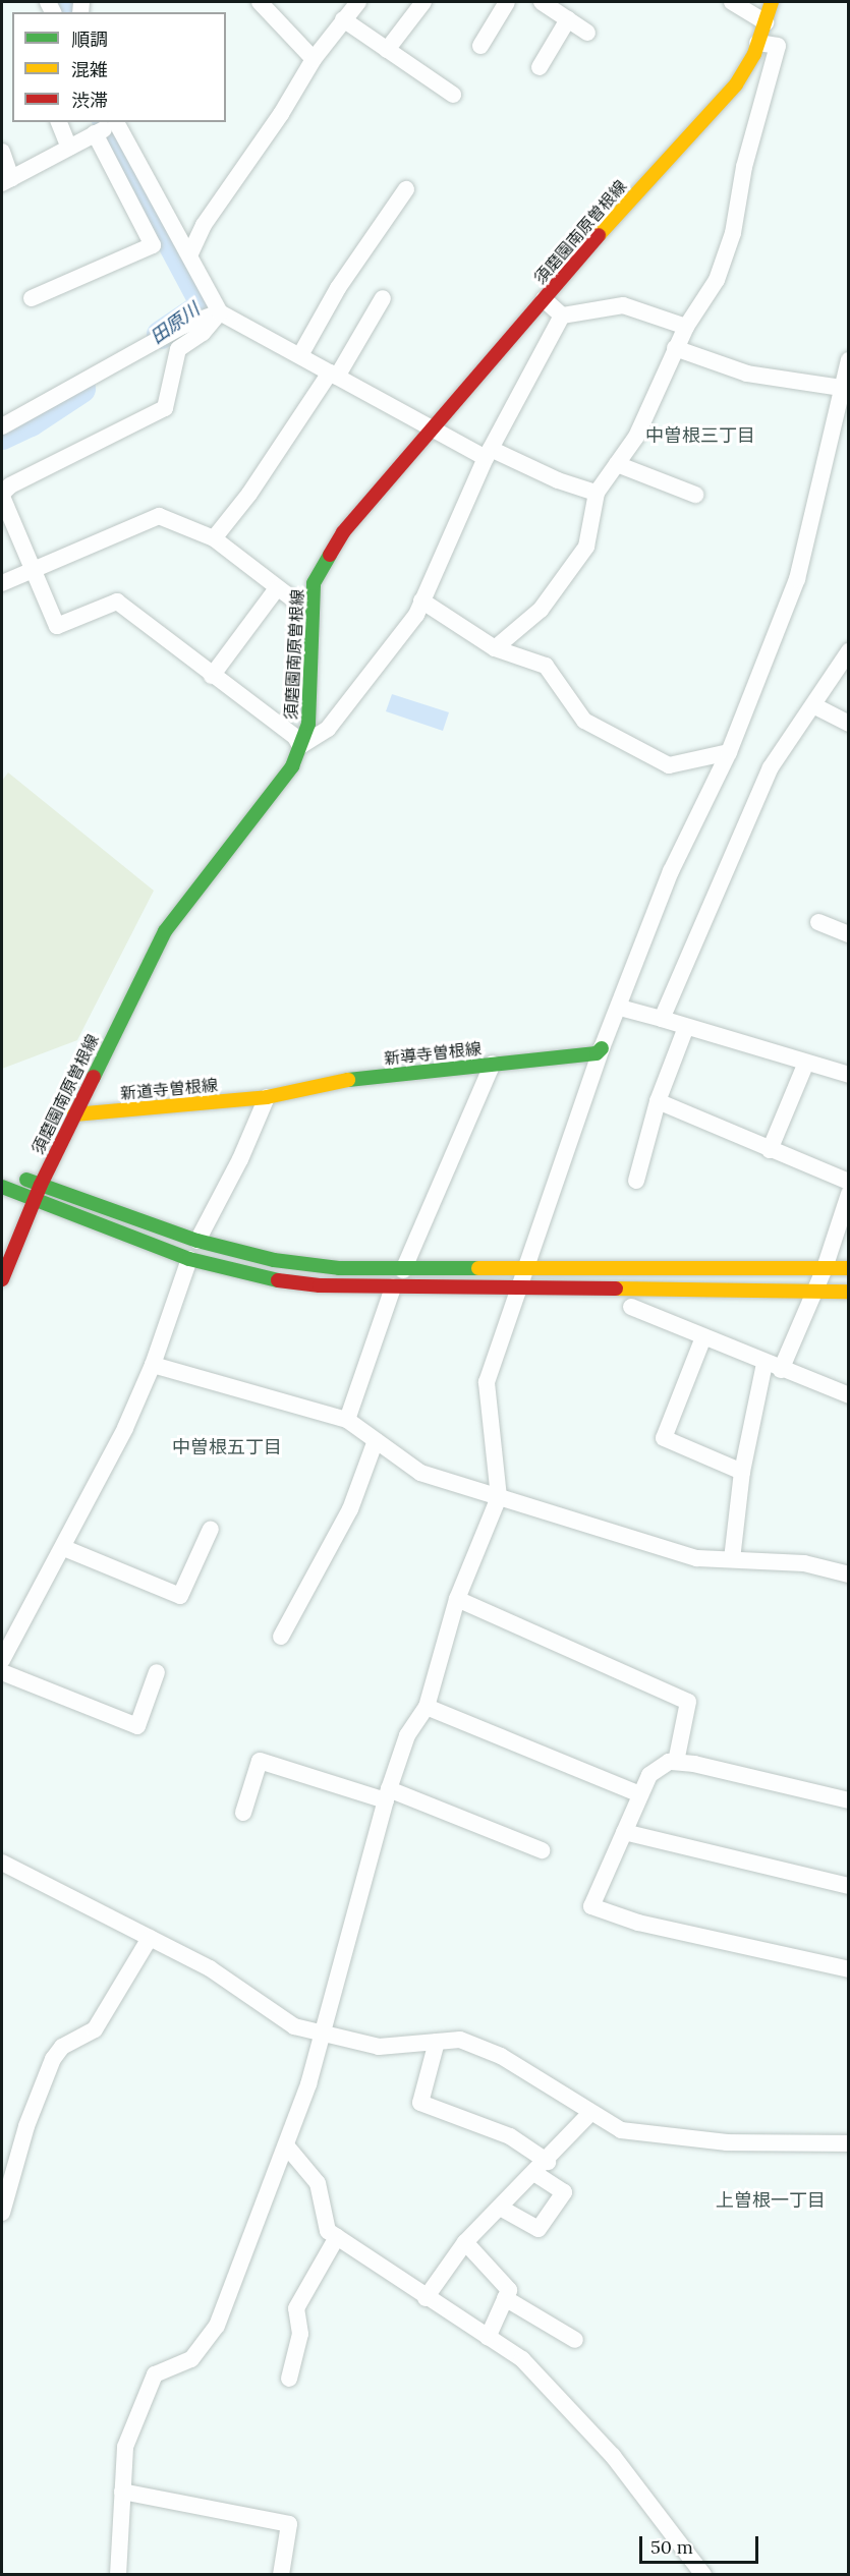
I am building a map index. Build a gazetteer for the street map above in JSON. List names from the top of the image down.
{
  "streets": {
    "main road": ["須磨園南原曽根線", "新導寺曽根線", "新道寺曽根線"]
  },
  "crossings": [
    ["須磨園南原曽根線", "新道寺曽根線"],
    ["新導寺曽根線", "新道寺曽根線"]
  ],
  "districts": ["中曽根三丁目", "中曽根五丁目", "上曽根一丁目"],
  "water": ["田原川"],
  "legend": ["順調", "混雑", "渋滞"],
  "scale_bar": "50 m"
}
